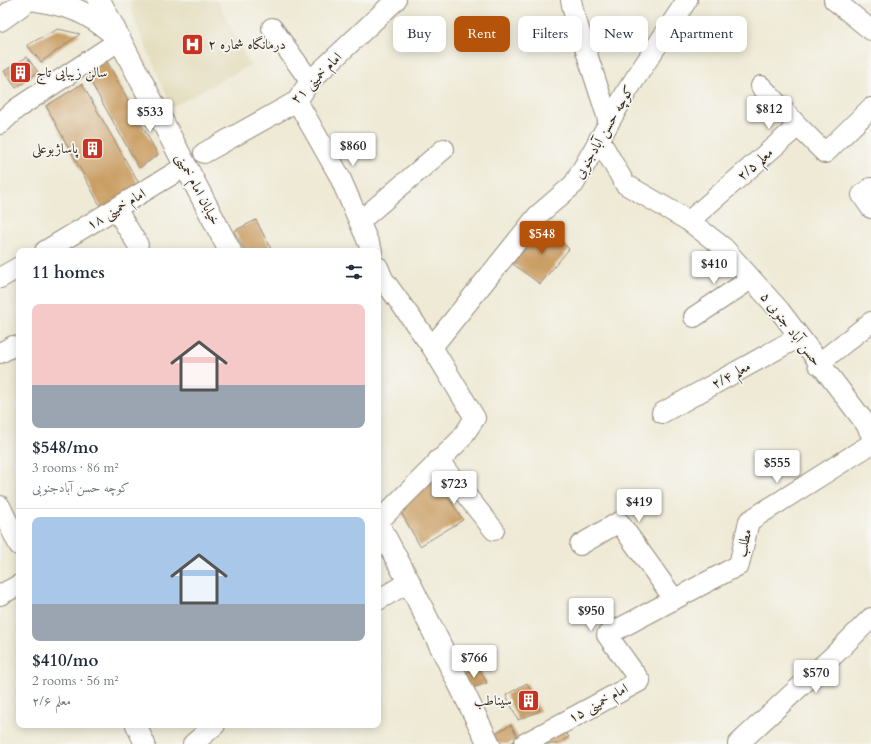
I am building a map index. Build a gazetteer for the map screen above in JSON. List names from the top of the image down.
{
  "streets": {
    "main road": ["خیابان امام خمینی"],
    "street": [
      "امام خمینی ۲۱",
      "کوچه حسن آبادجنوبی",
      "معلم ۲/۵",
      "امام خمینی ۱۸",
      "حسن آباد جنوبی ۵",
      "معلم ۲/۴",
      "مطلب",
      "امام خمینی ۱۵"
    ]
  },
  "crossings": [
    ["کوچه حسن آبادجنوبی", "حسن آباد جنوبی ۵"],
    ["معلم ۲/۵", "حسن آباد جنوبی ۵"],
    ["خیابان امام خمینی", "امام خمینی ۱۸"],
    ["حسن آباد جنوبی ۵", "معلم ۲/۴"],
    ["مطلب", "امام خمینی ۱۵"]
  ],
  "places": {
    "hospital": ["درمانگاه شماره ۲"],
    "building": ["سالن زیبایی تاج", "پاساژبوعلی", "سیناطب"]
  },
  "page": {
    "chip": [
      "Buy",
      "Rent",
      "Filters",
      "New",
      "Apartment"
    ],
    "price": [
      "$812",
      "$533",
      "$860",
      "$548",
      "$410",
      "$555",
      "$723",
      "$419",
      "$950",
      "$766",
      "$570"
    ],
    "heading": "11 homes",
    "list": [
      {
        "name": "$548/mo",
        "note": "3 rooms · 86 m² · کوچه حسن آبادجنوبی"
      },
      {
        "name": "$410/mo",
        "note": "2 rooms · 56 m² · معلم ۲/۶"
      }
    ]
  }
}
